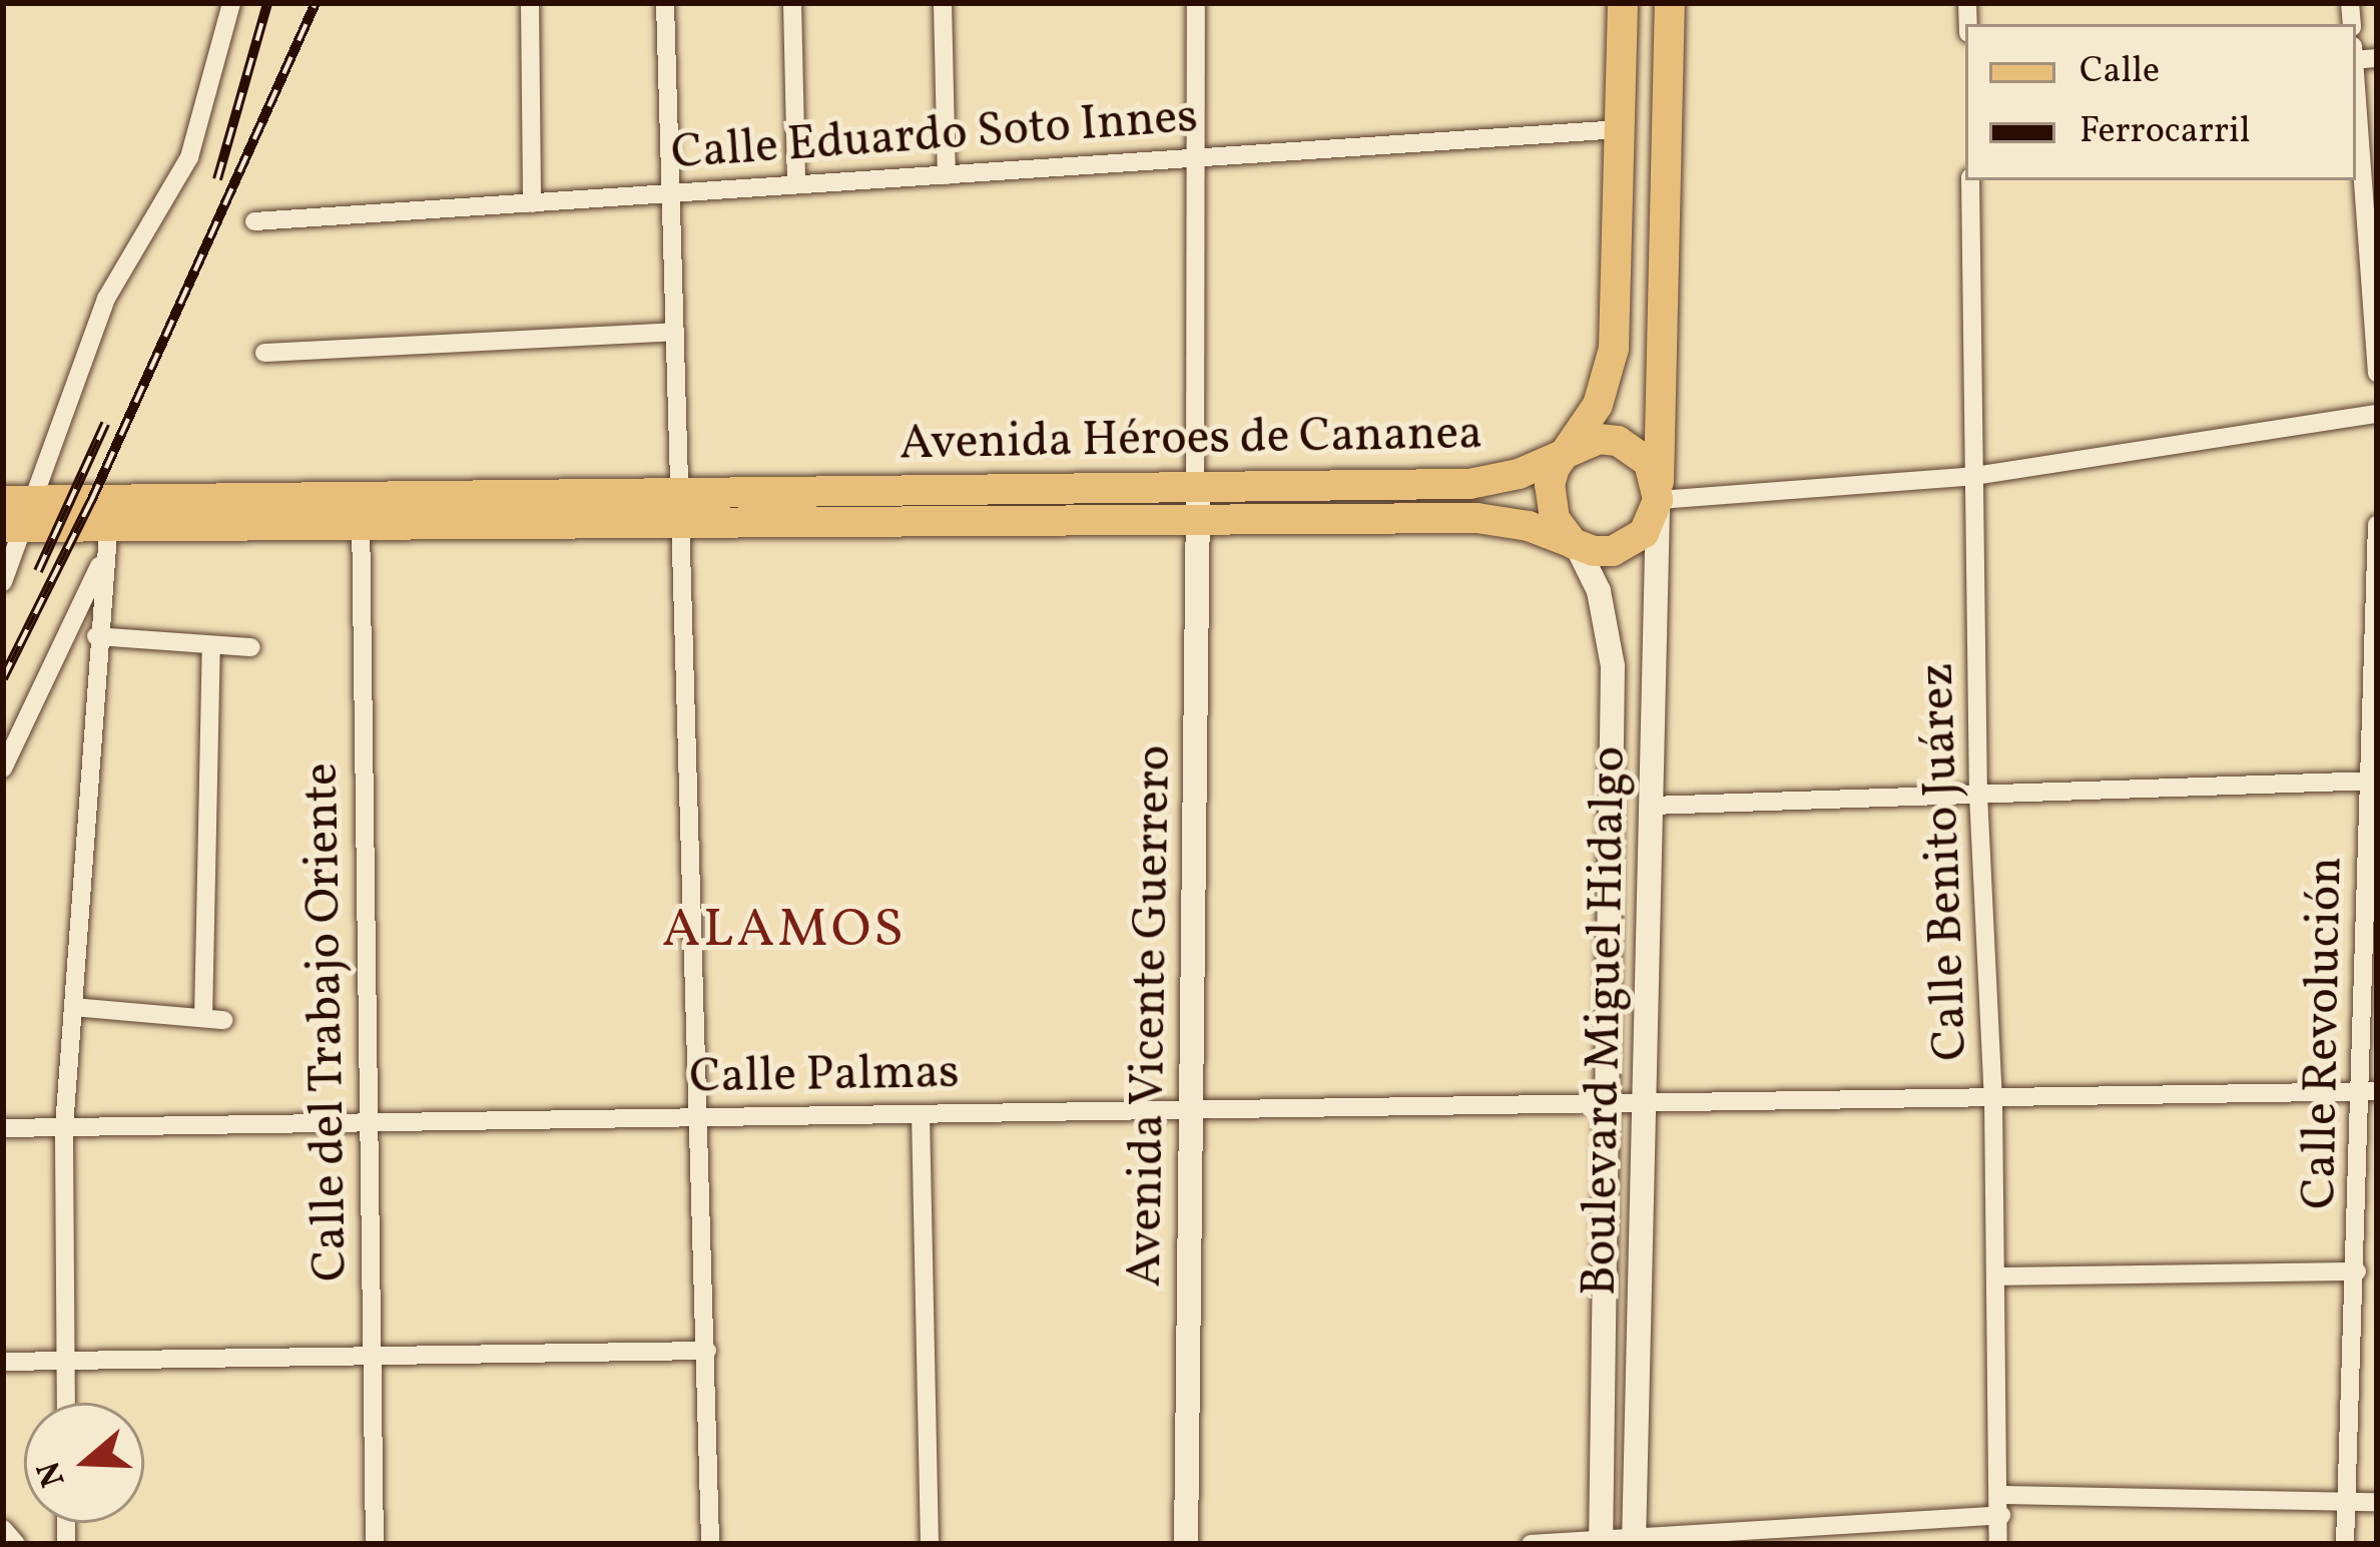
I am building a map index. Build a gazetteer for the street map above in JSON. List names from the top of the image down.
{
  "streets": {
    "main road": ["Avenida Héroes de Cananea"],
    "street": [
      "Calle Eduardo Soto Innes",
      "Calle Benito Juárez",
      "Avenida Vicente Guerrero",
      "Boulevard Miguel Hidalgo",
      "Calle del Trabajo Oriente",
      "Calle Revolución",
      "Calle Palmas"
    ]
  },
  "crossings": [
    ["Avenida Héroes de Cananea", "Avenida Vicente Guerrero"],
    ["Avenida Héroes de Cananea", "Boulevard Miguel Hidalgo"],
    ["Avenida Héroes de Cananea", "Calle del Trabajo Oriente"],
    ["Calle Benito Juárez", "Calle Palmas"],
    ["Avenida Vicente Guerrero", "Calle Palmas"],
    ["Boulevard Miguel Hidalgo", "Calle Palmas"],
    ["Calle del Trabajo Oriente", "Calle Palmas"],
    ["Calle Revolución", "Calle Palmas"]
  ],
  "districts": ["ALAMOS"],
  "legend": ["Calle", "Ferrocarril"],
  "north": "left"
}
